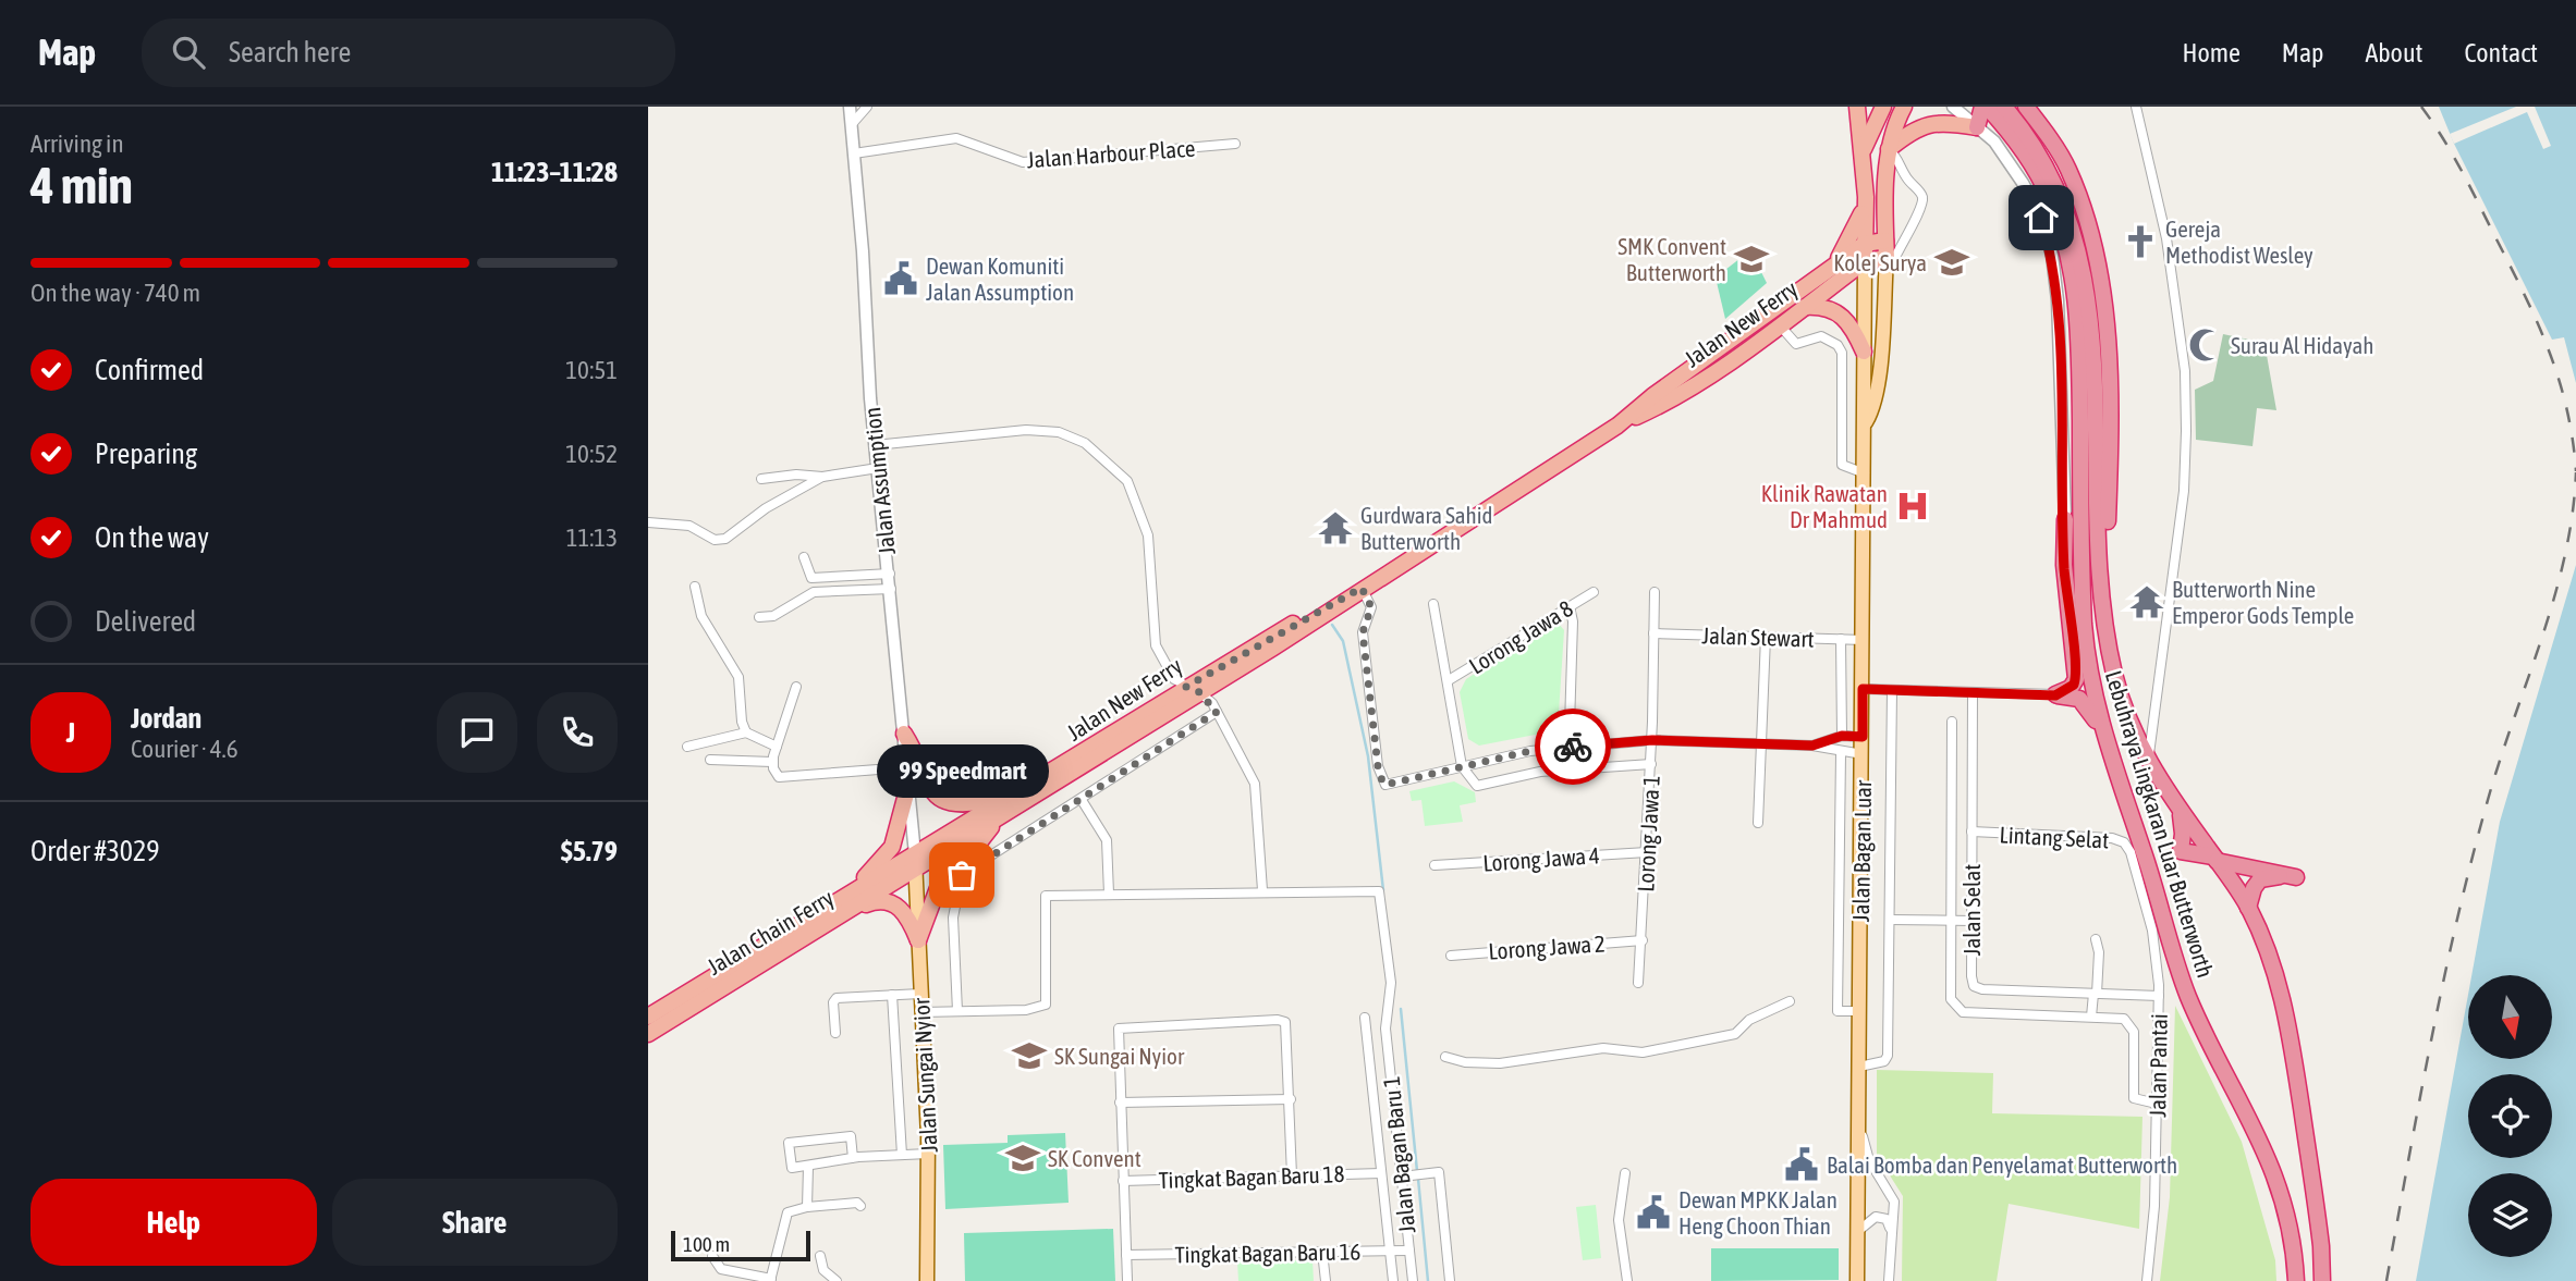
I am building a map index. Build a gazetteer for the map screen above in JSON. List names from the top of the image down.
{
  "streets": {
    "highway": ["Jalan New Ferry", "Lebuhraya Lingkaran Luar Butterworth", "Jalan Chain Ferry"],
    "main road": ["Jalan Bagan Luar", "Jalan Sungai Nyior"],
    "street": [
      "Jalan Harbour Place",
      "Jalan Assumption",
      "Lorong Jawa 8",
      "Jalan Stewart",
      "Lorong Jawa 1",
      "Lintang Selat",
      "Lorong Jawa 4",
      "Jalan Selat",
      "Lorong Jawa 2",
      "Jalan Pantai",
      "Jalan Bagan Baru 1",
      "Tingkat Bagan Baru 18",
      "Tingkat Bagan Baru 16"
    ]
  },
  "crossings": [
    ["Jalan Harbour Place", "Jalan Assumption"],
    ["Jalan New Ferry", "Jalan Assumption"],
    ["Jalan New Ferry", "Jalan Bagan Luar"],
    ["Jalan New Ferry", "Jalan Chain Ferry"],
    ["Jalan New Ferry", "Jalan Sungai Nyior"],
    ["Jalan Assumption", "Jalan Chain Ferry"],
    ["Jalan Assumption", "Jalan Sungai Nyior"],
    ["Jalan Stewart", "Lorong Jawa 1"],
    ["Jalan Stewart", "Jalan Bagan Luar"],
    ["Lorong Jawa 1", "Lorong Jawa 4"],
    ["Lorong Jawa 1", "Lorong Jawa 2"],
    ["Lintang Selat", "Jalan Selat"],
    ["Lintang Selat", "Jalan Pantai"],
    ["Jalan Selat", "Jalan Pantai"],
    ["Jalan Chain Ferry", "Jalan Sungai Nyior"],
    ["Jalan Bagan Baru 1", "Tingkat Bagan Baru 18"],
    ["Jalan Bagan Baru 1", "Tingkat Bagan Baru 16"]
  ],
  "places": {
    "church": ["Gereja Methodist Wesley"],
    "school or university": [
      "SMK Convent Butterworth",
      "Kolej Surya",
      "SK Sungai Nyior",
      "SK Convent"
    ],
    "public building": ["Dewan Komuniti Jalan Assumption", "Balai Bomba dan Penyelamat Butterworth", "Dewan MPKK Jalan Heng Choon Thian"],
    "mosque": ["Surau Al Hidayah"],
    "hospital": ["Klinik Rawatan Dr Mahmud"],
    "temple": ["Gurdwara Sahid Butterworth", "Butterworth Nine Emperor Gods Temple"],
    "other": ["99 Speedmart"]
  },
  "scale_bar": "100 m",
  "north": "bottom",
  "page": {
    "header": "Map",
    "search": "Search here",
    "nav": [
      "Home",
      "Map",
      "About",
      "Contact"
    ],
    "heading": ["4 min", "Arriving in", "11:23–11:28"],
    "panel": [
      "Jordan",
      "Courier · 4.6",
      "Order #3029",
      "$5.79"
    ],
    "bar": "On the way · 740 m",
    "list": [
      ["Confirmed", "10:51"],
      ["Preparing", "10:52"],
      ["On the way", "11:13"],
      "Delivered"
    ],
    "round": "J",
    "bubble": "99 Speedmart",
    "buttons": ["Help", "Share"],
    "scale": "100 m"
  }
}
